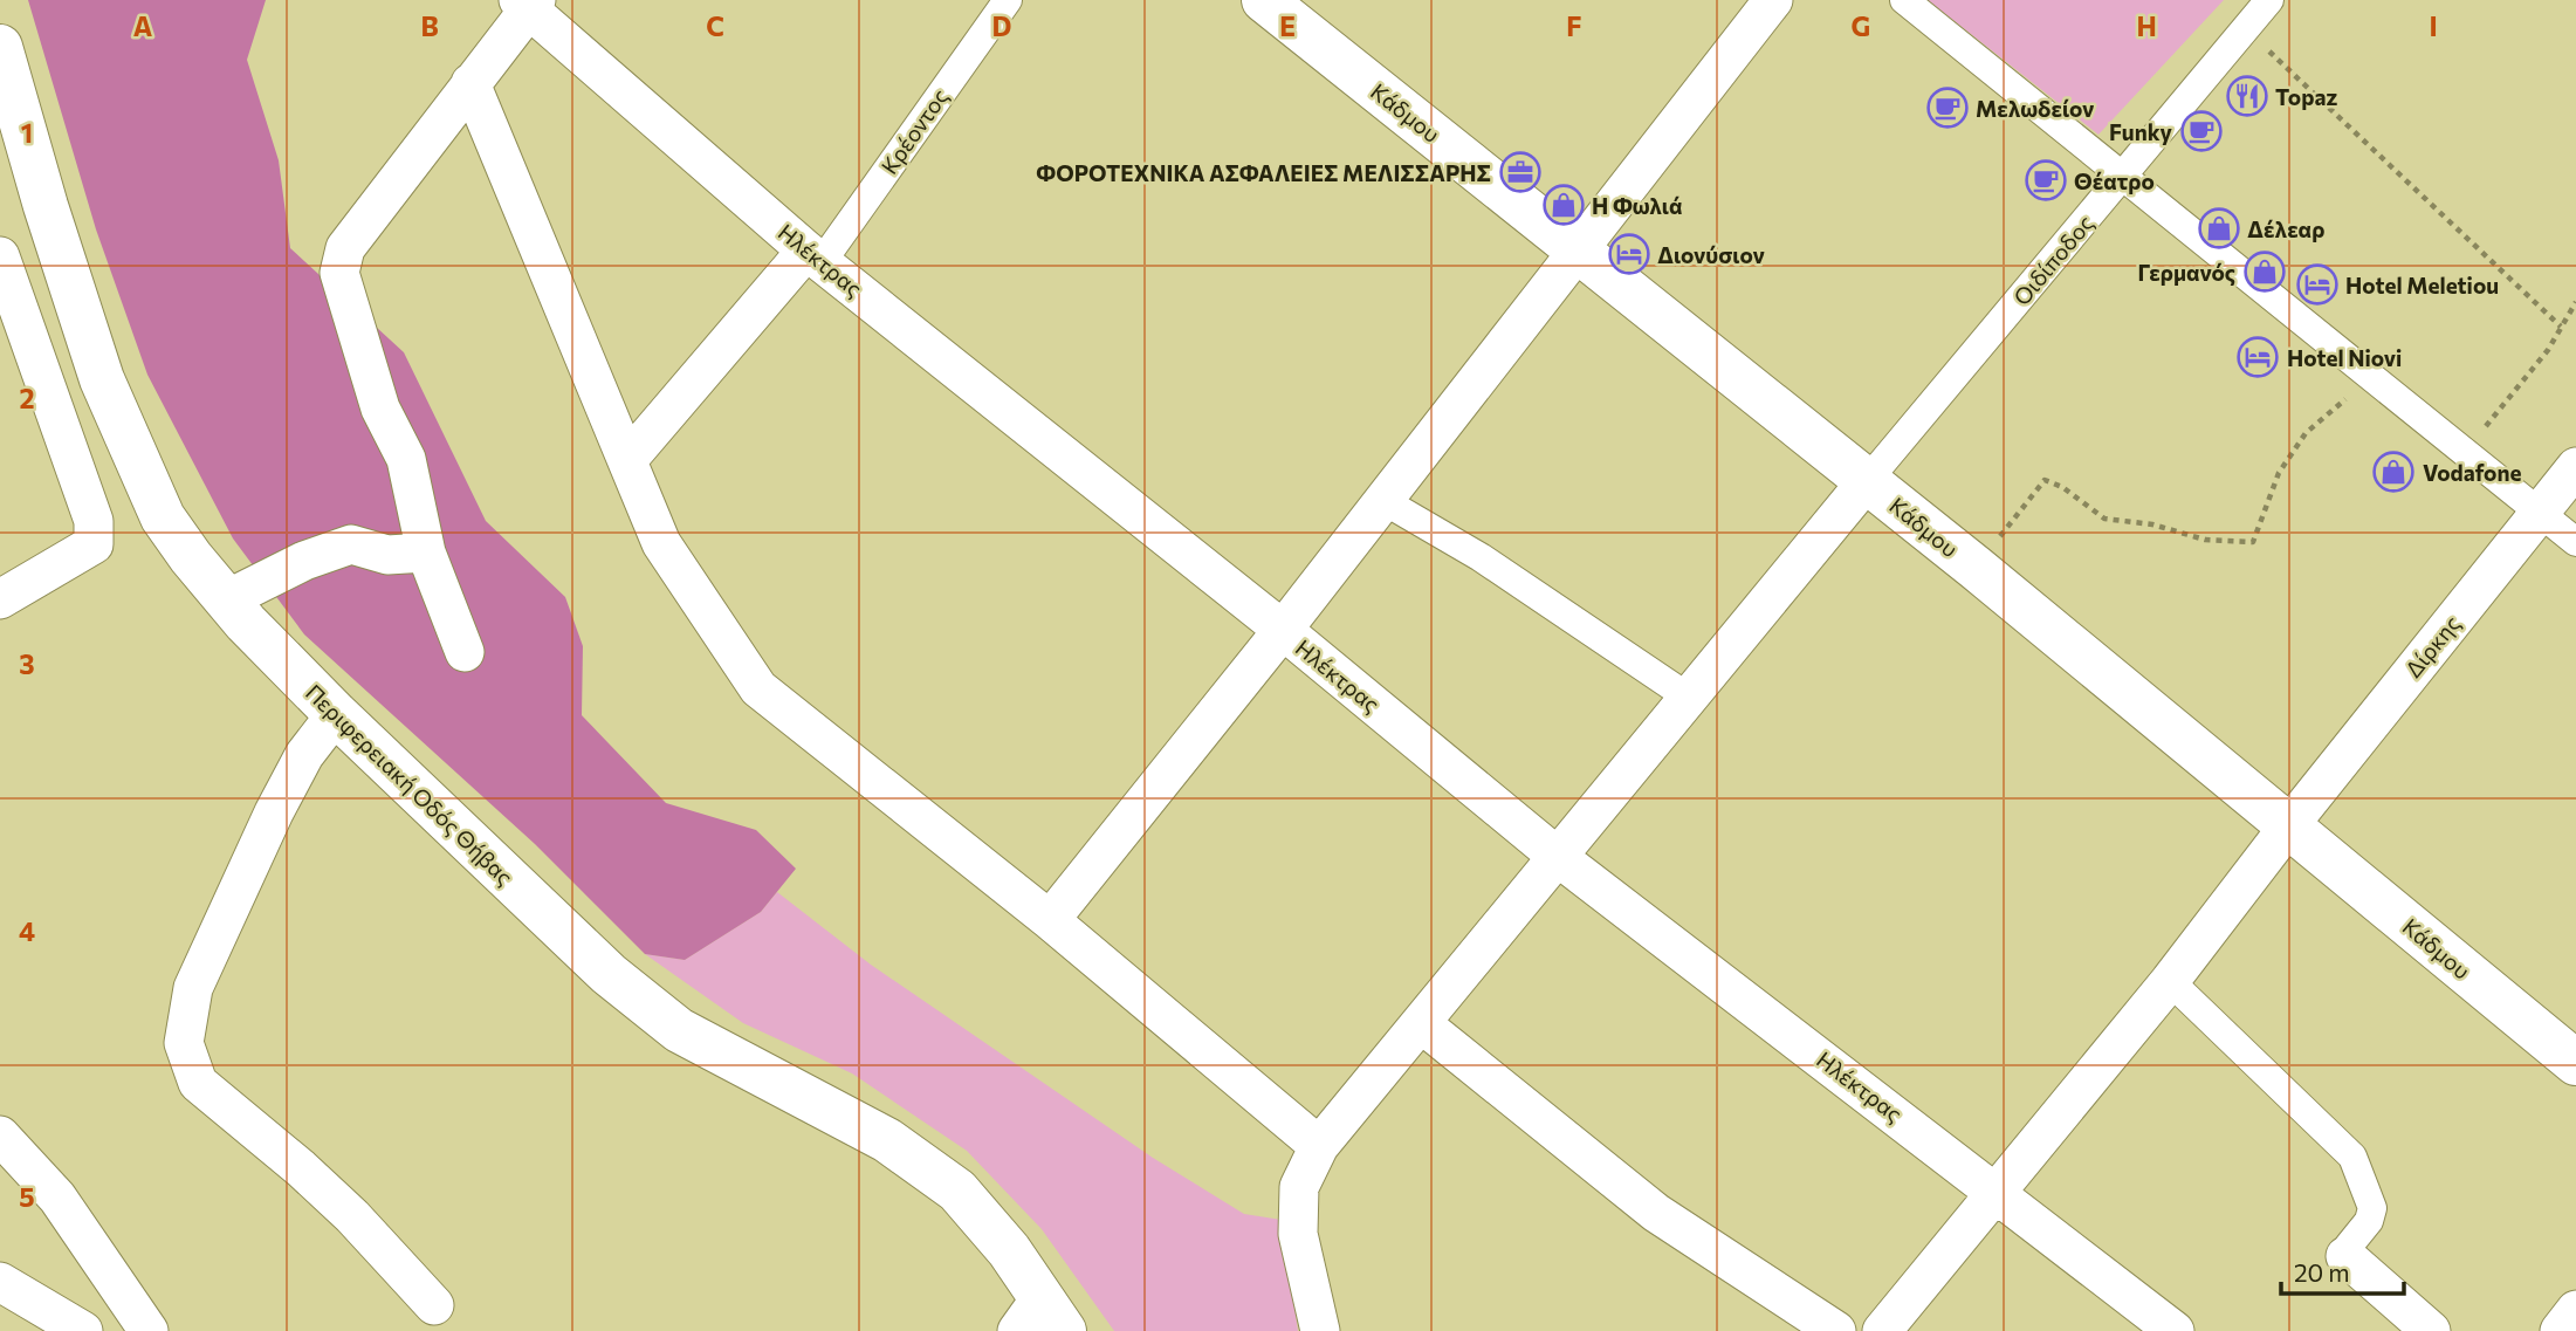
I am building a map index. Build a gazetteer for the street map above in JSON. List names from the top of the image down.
{
  "streets": {
    "main road": ["Κάδμου", "Περιφερειακή Οδός Θήβας"],
    "street": [
      "Κρέοντος",
      "Ηλέκτρας",
      "Οιδίποδος",
      "Δίρκης"
    ]
  },
  "crossings": [
    ["Κάδμου", "Οιδίποδος"],
    ["Κάδμου", "Δίρκης"],
    ["Κρέοντος", "Ηλέκτρας"],
    ["Ηλέκτρας", "Δίρκης"]
  ],
  "places": {
    "restaurant": ["Topaz"],
    "cafe": ["Μελωδείον", "Funky", "Θέατρο"],
    "office": ["ΦΟΡΟΤΕΧΝΙΚΑ ΑΣΦΑΛΕΙΕΣ ΜΕΛΙΣΣΑΡΗΣ"],
    "shop": [
      "Η Φωλιά",
      "Δέλεαρ",
      "Γερμανός",
      "Vodafone"
    ],
    "hotel": ["Διονύσιον", "Hotel Meletiou", "Hotel Niovi"]
  },
  "scale_bar": "20 m",
  "grid": {
    "columns": [
      "A",
      "B",
      "C",
      "D",
      "E",
      "F",
      "G",
      "H",
      "I"
    ],
    "rows": [
      "1",
      "2",
      "3",
      "4",
      "5"
    ]
  }
}
